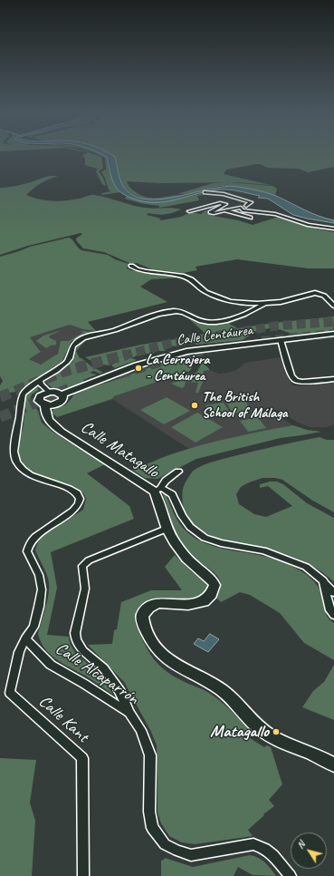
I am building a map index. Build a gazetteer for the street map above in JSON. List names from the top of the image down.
{
  "streets": {
    "street": [
      "Calle Centáurea",
      "Calle Matagallo",
      "Calle Alcaparrón",
      "Calle Kant"
    ]
  },
  "crossings": [
    ["Calle Alcaparrón", "Calle Kant"]
  ],
  "places": ["La Cerrajera - Centáurea", "The British School of Málaga", "Matagallo"],
  "north": "top left"
}
